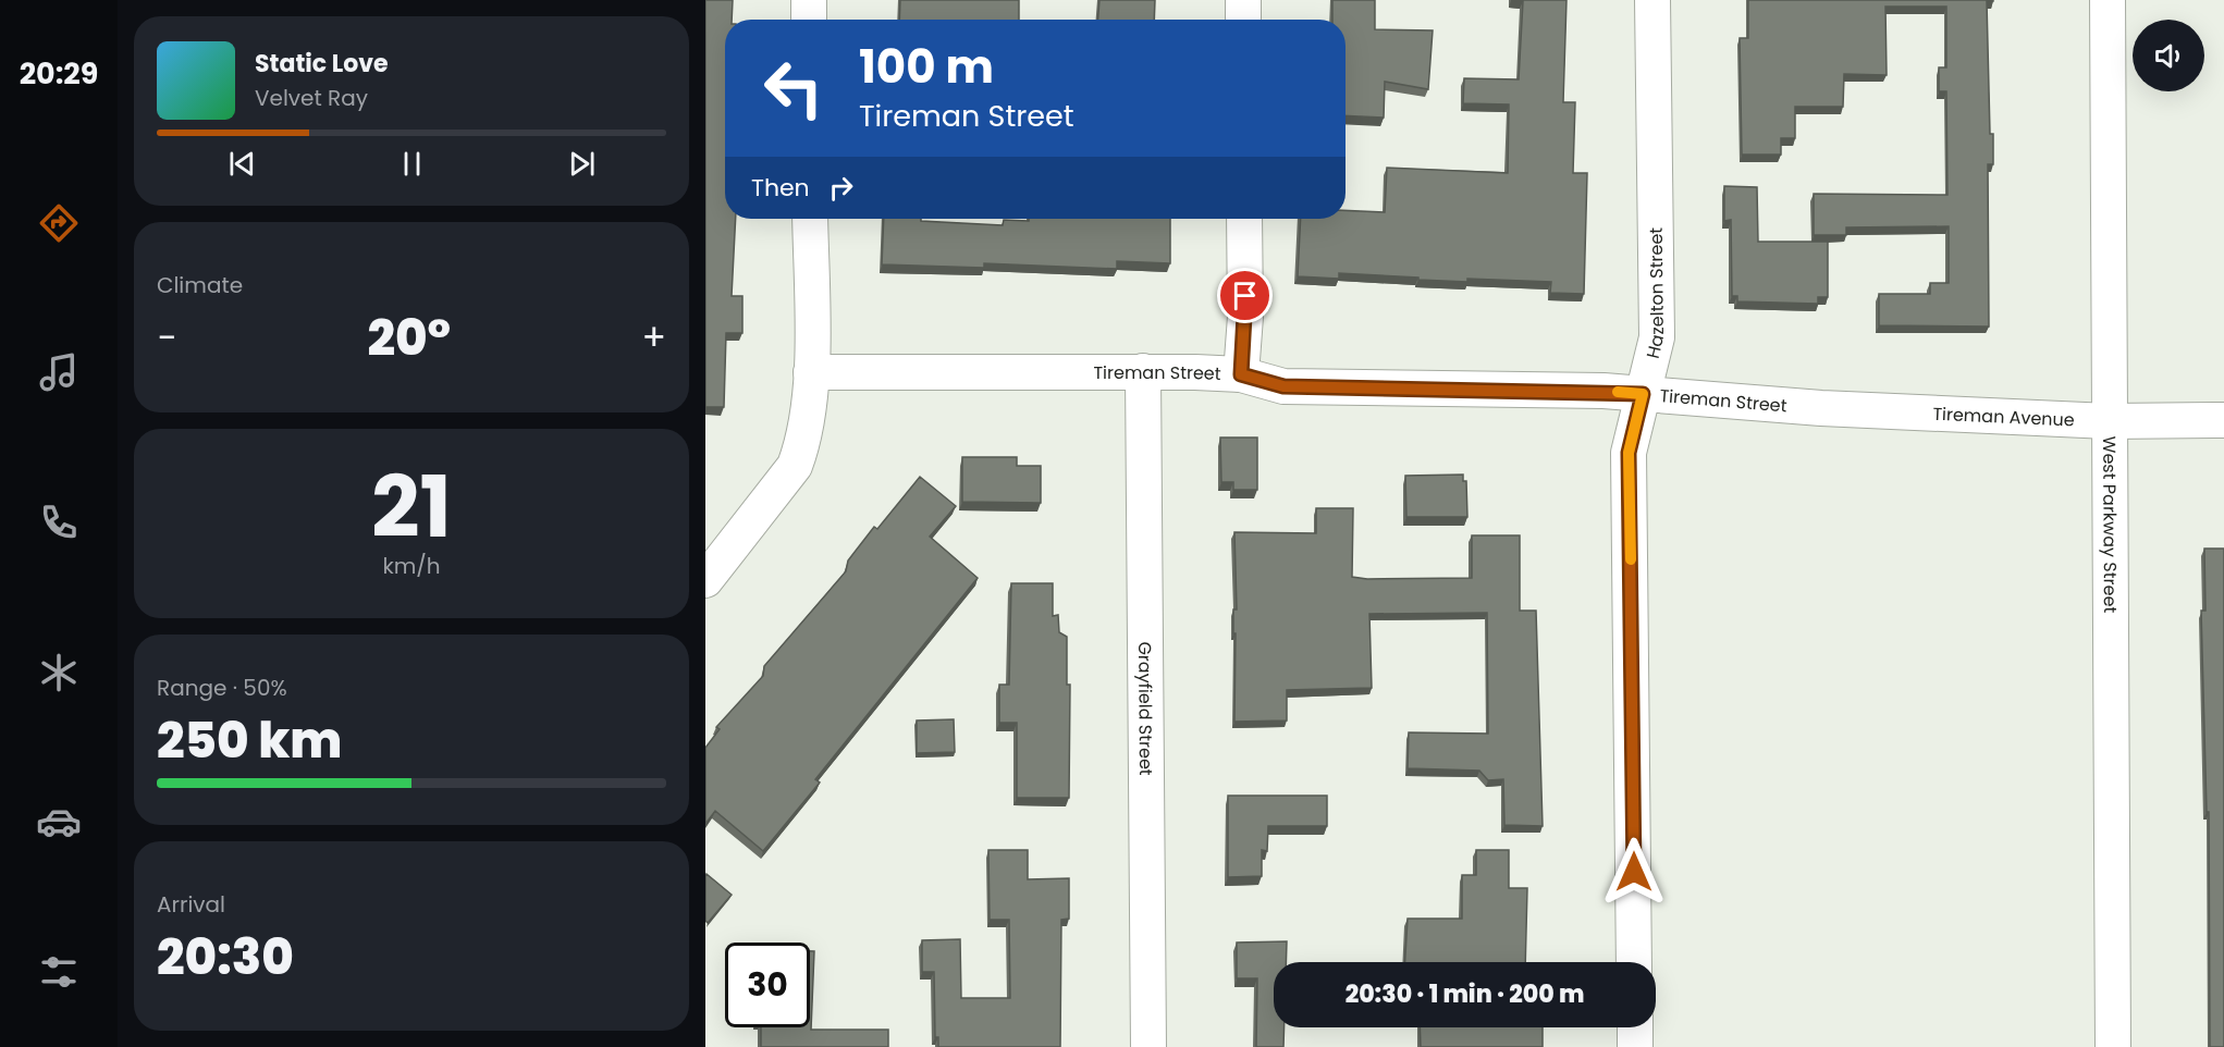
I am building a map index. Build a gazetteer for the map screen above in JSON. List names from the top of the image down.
{
  "streets": {
    "street": [
      "Hazelton Street",
      "Tireman Street",
      "Tireman Avenue",
      "West Parkway Street",
      "Grayfield Street"
    ]
  },
  "crossings": [
    ["Hazelton Street", "Tireman Street"],
    ["Tireman Street", "Tireman Avenue"],
    ["Tireman Street", "Grayfield Street"],
    ["Tireman Avenue", "West Parkway Street"]
  ],
  "page": {
    "tabs": "20:29",
    "turn": ["100 m", "Tireman Street"],
    "song": ["Static Love", "Velvet Ray"],
    "then": "Then",
    "tile": [
      "Climate",
      ["21", "km/h"],
      ["Range · 50%", "250 km"],
      ["Arrival", "20:30"]
    ],
    "heat": ["−", "20°", "+"],
    "limit": "30",
    "trip": "20:30 · 1 min · 200 m"
  }
}
